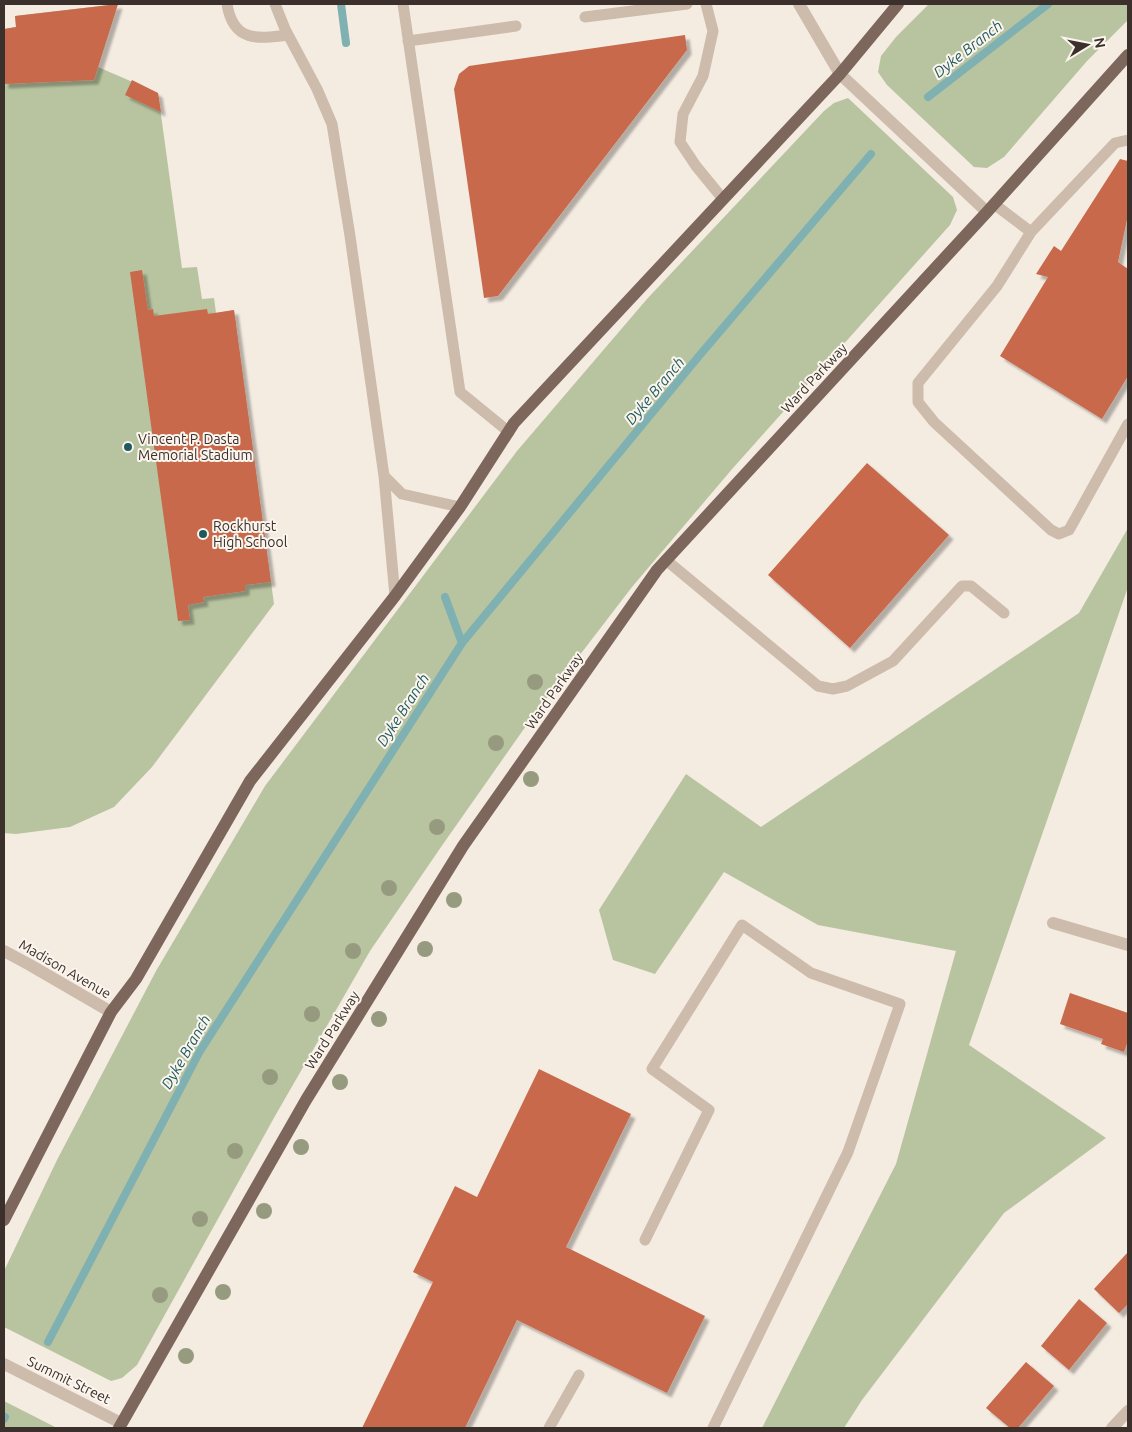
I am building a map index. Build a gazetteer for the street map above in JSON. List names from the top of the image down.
{
  "streets": {
    "main road": ["Ward Parkway"],
    "street": ["Madison Avenue", "Summit Street"]
  },
  "crossings": [
    ["Ward Parkway", "Summit Street"]
  ],
  "water": ["Dyke Branch"],
  "places": ["Vincent P. Dasta Memorial Stadium", "Rockhurst High School"],
  "north": "right"
}
